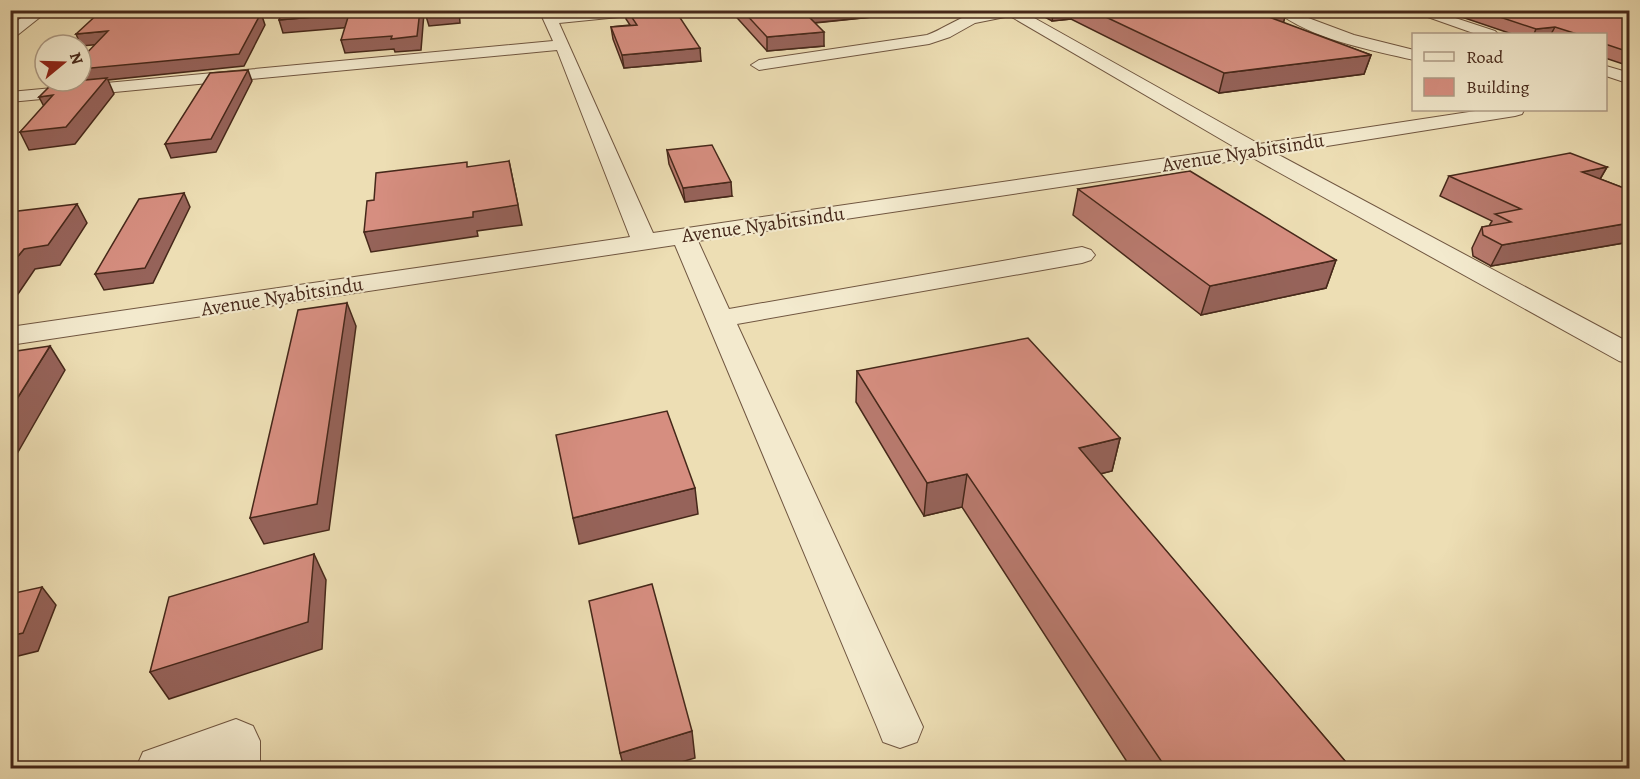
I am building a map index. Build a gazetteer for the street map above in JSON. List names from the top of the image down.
{
  "streets": {
    "street": ["Avenue Nyabitsindu"]
  },
  "legend": ["Road", "Building"],
  "north": "right"
}
